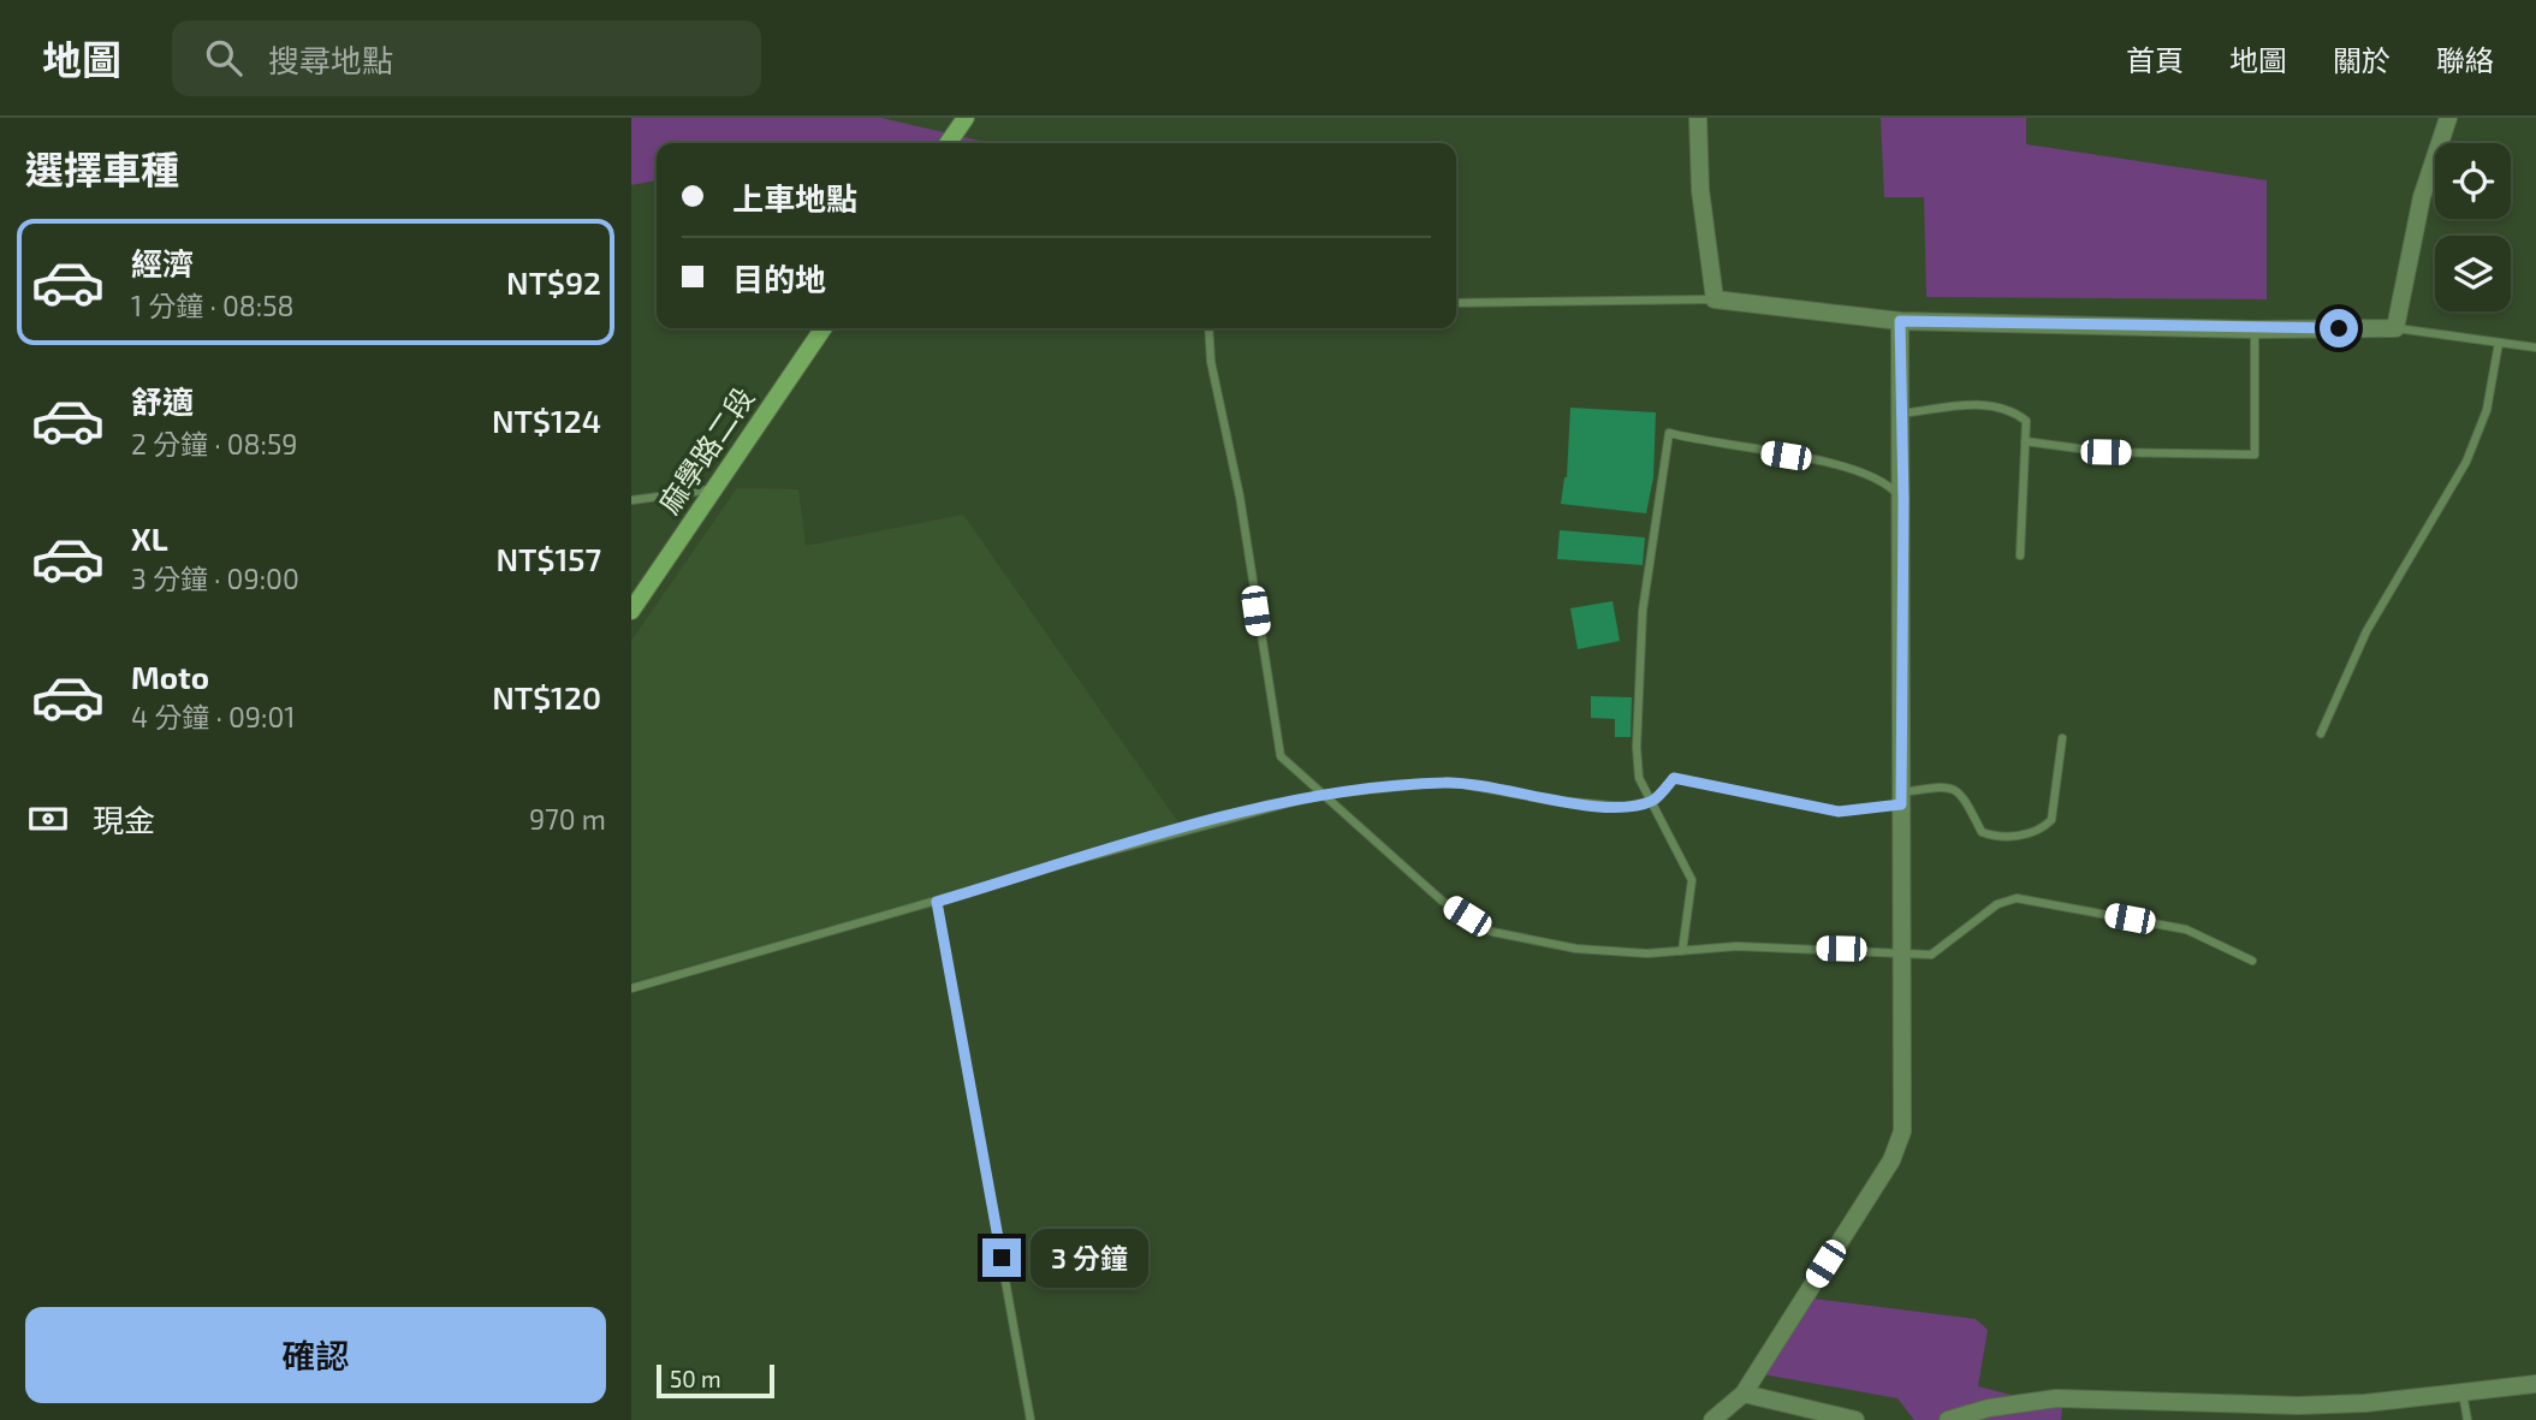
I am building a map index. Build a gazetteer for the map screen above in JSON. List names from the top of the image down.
{
  "streets": {
    "main road": ["麻學路二段"]
  },
  "scale_bar": "50 m",
  "page": {
    "header": "地圖",
    "search": "搜尋地點",
    "nav": [
      "首頁",
      "地圖",
      "關於",
      "聯絡"
    ],
    "heading": "選擇車種",
    "banner": ["上車地點", "目的地"],
    "list": [
      {
        "name": "經濟",
        "note": "1 分鐘 · 08:58",
        "value": "NT$92"
      },
      {
        "name": "舒適",
        "note": "2 分鐘 · 08:59",
        "value": "NT$124"
      },
      {
        "name": "XL",
        "note": "3 分鐘 · 09:00",
        "value": "NT$157"
      },
      {
        "name": "Moto",
        "note": "4 分鐘 · 09:01",
        "value": "NT$120"
      }
    ],
    "pay": ["現金", "970 m"],
    "bubble": "3 分鐘",
    "buttons": "確認",
    "scale": "50 m"
  }
}
